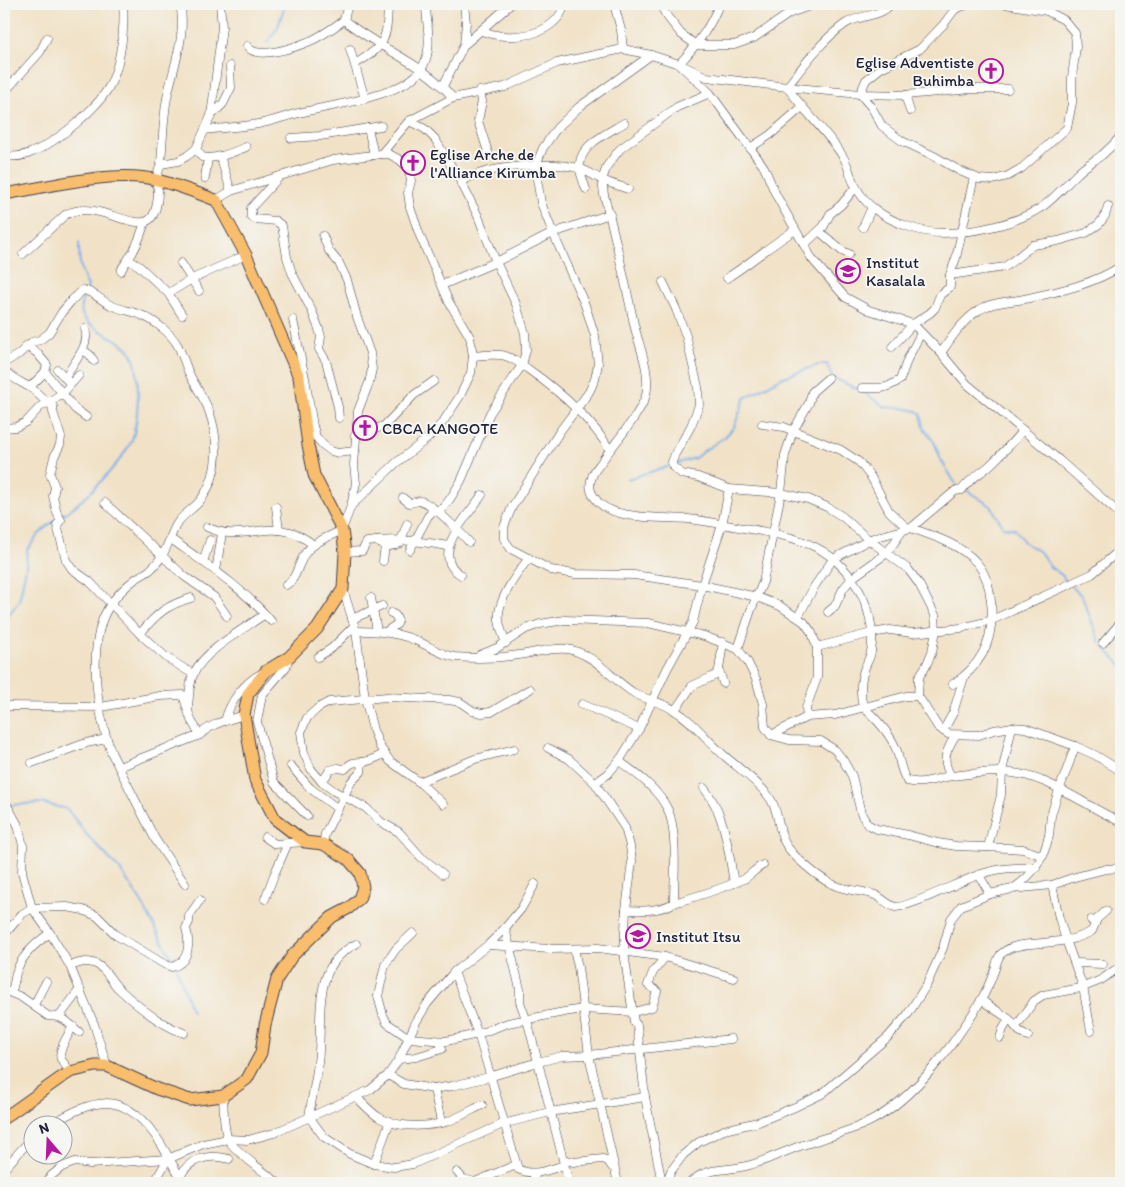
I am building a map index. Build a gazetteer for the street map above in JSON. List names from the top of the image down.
{
  "places": {
    "church": ["Eglise Adventiste Buhimba", "Eglise Arche de l'Alliance Kirumba", "CBCA KANGOTE"],
    "school or university": ["Institut Kasalala", "Institut Itsu"]
  },
  "north": "top"
}
